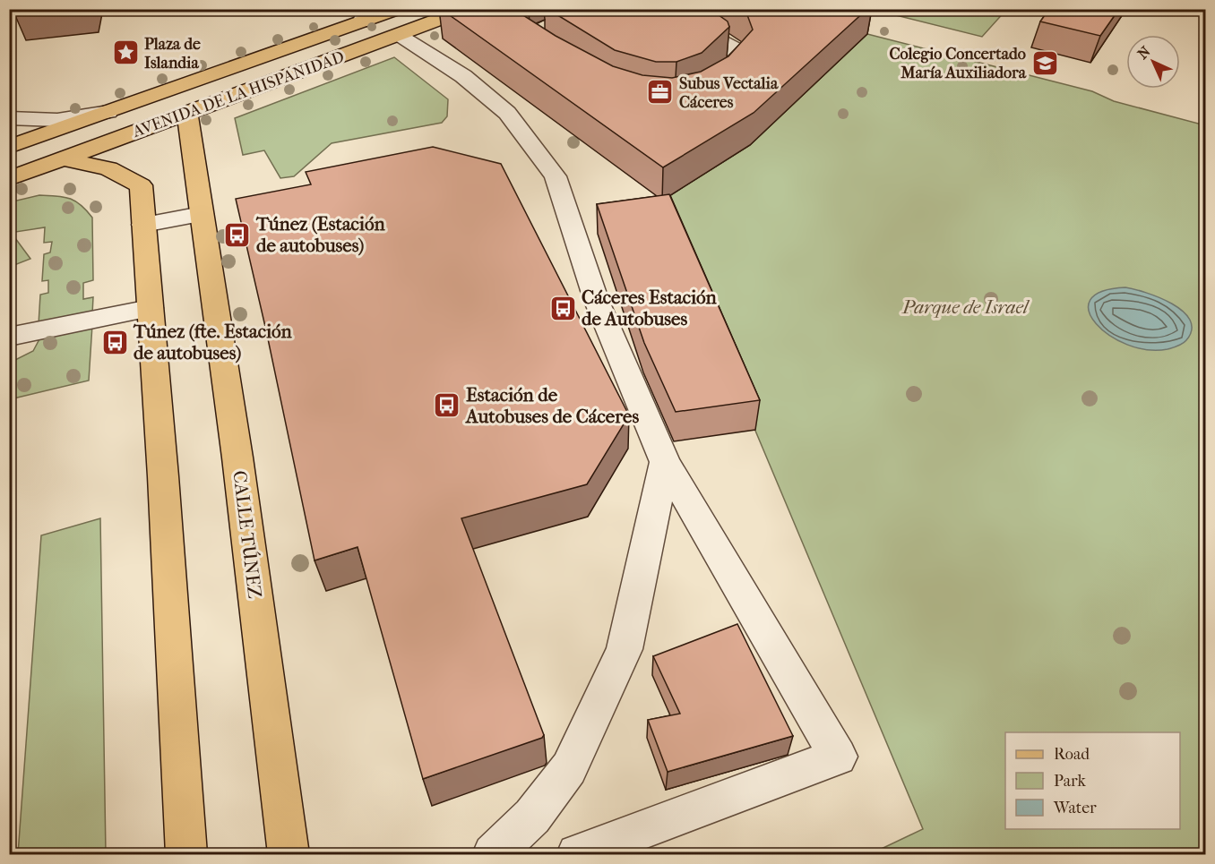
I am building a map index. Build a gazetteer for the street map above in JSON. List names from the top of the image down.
{
  "streets": {
    "main road": ["AVENIDA DE LA HISPANIDAD", "CALLE TÚNEZ"]
  },
  "crossings": [
    ["AVENIDA DE LA HISPANIDAD", "CALLE TÚNEZ"]
  ],
  "parks": ["Parque de Israel"],
  "places": {
    "place": ["Plaza de Islandia"],
    "school or university": ["Colegio Concertado María Auxiliadora"],
    "office": ["Subus Vectalia Cáceres"],
    "bus stop": [
      "Túnez (Estación de autobuses)",
      "Cáceres Estación de Autobuses",
      "Túnez (fte. Estación de autobuses)",
      "Estación de Autobuses de Cáceres"
    ]
  },
  "legend": ["Road", "Park", "Water"],
  "north": "top left"
}
